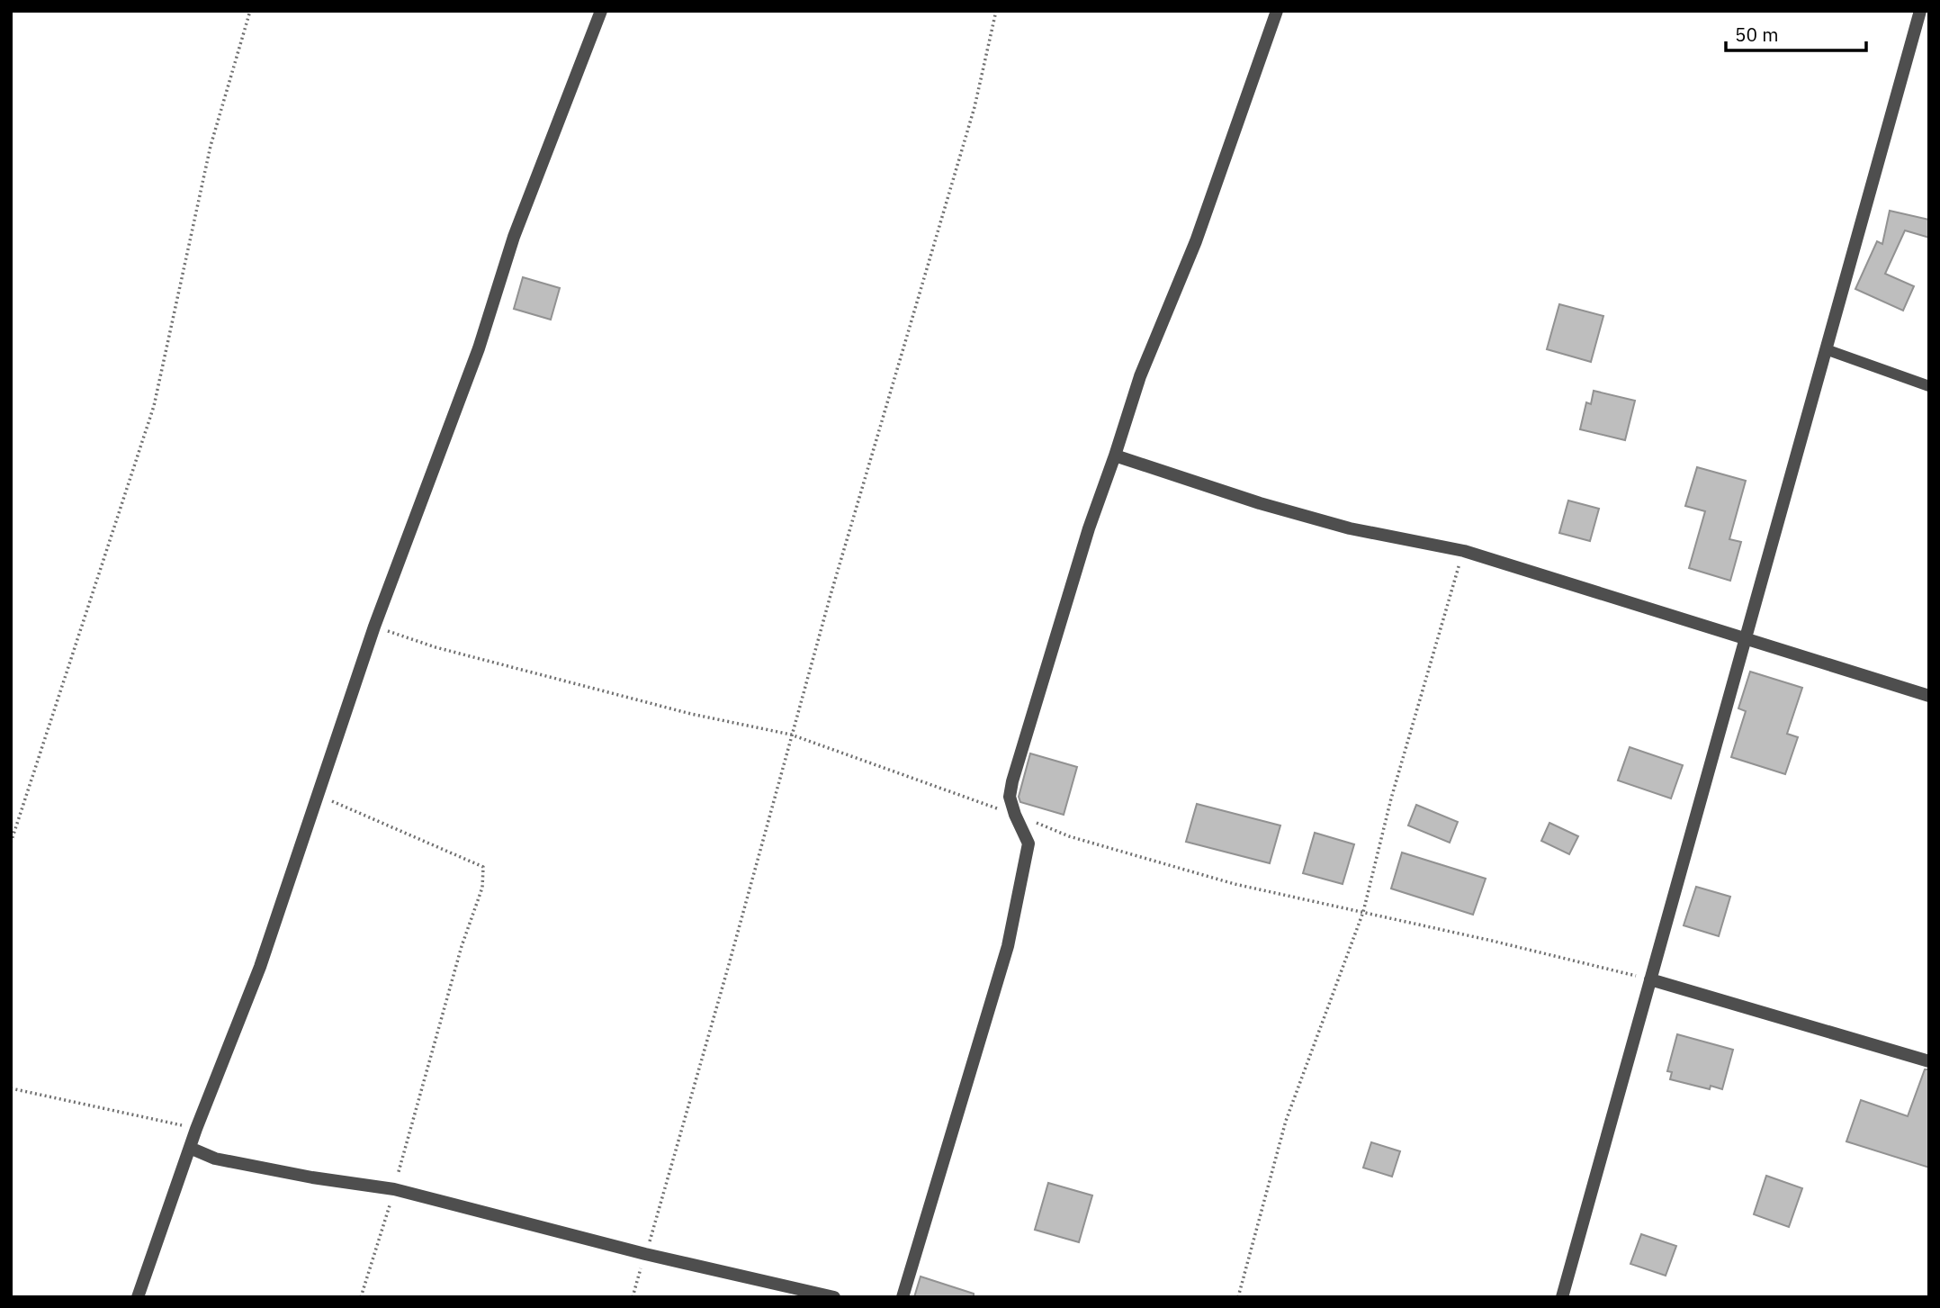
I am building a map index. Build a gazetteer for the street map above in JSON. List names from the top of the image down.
{
  "scale_bar": "50 m"
}
